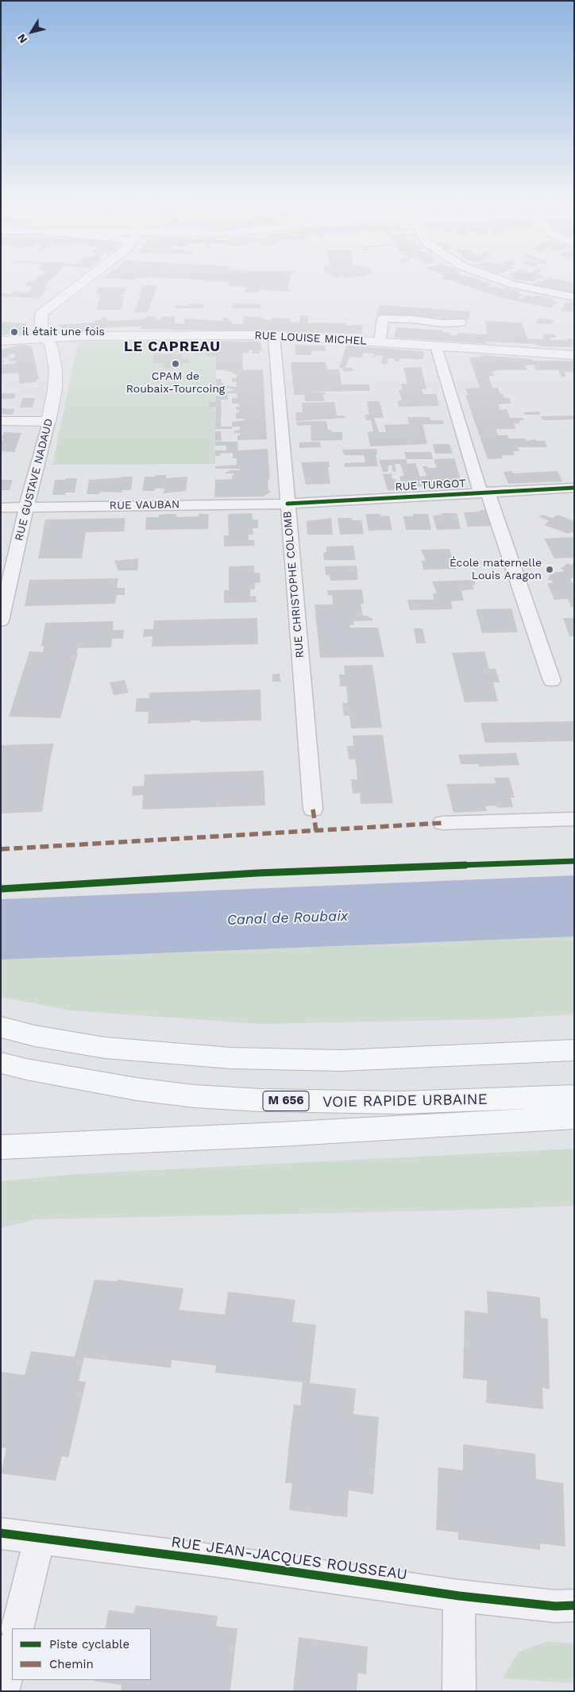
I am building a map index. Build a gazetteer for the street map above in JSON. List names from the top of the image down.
{
  "streets": {
    "highway": ["M 656", "VOIE RAPIDE URBAINE"],
    "street": [
      "RUE LOUISE MICHEL",
      "RUE GUSTAVE NADAUD",
      "RUE TURGOT",
      "RUE VAUBAN",
      "RUE CHRISTOPHE COLOMB",
      "RUE JEAN-JACQUES ROUSSEAU"
    ]
  },
  "crossings": [
    ["RUE LOUISE MICHEL", "RUE GUSTAVE NADAUD"],
    ["RUE LOUISE MICHEL", "RUE CHRISTOPHE COLOMB"],
    ["RUE GUSTAVE NADAUD", "RUE VAUBAN"],
    ["RUE TURGOT", "RUE VAUBAN"],
    ["RUE TURGOT", "RUE CHRISTOPHE COLOMB"],
    ["RUE VAUBAN", "RUE CHRISTOPHE COLOMB"]
  ],
  "districts": ["LE CAPREAU"],
  "water": ["Canal de Roubaix"],
  "places": ["il était une fois", "CPAM de Roubaix-Tourcoing", "École maternelle Louis Aragon"],
  "legend": ["Piste cyclable", "Chemin"],
  "north": "bottom left"
}
